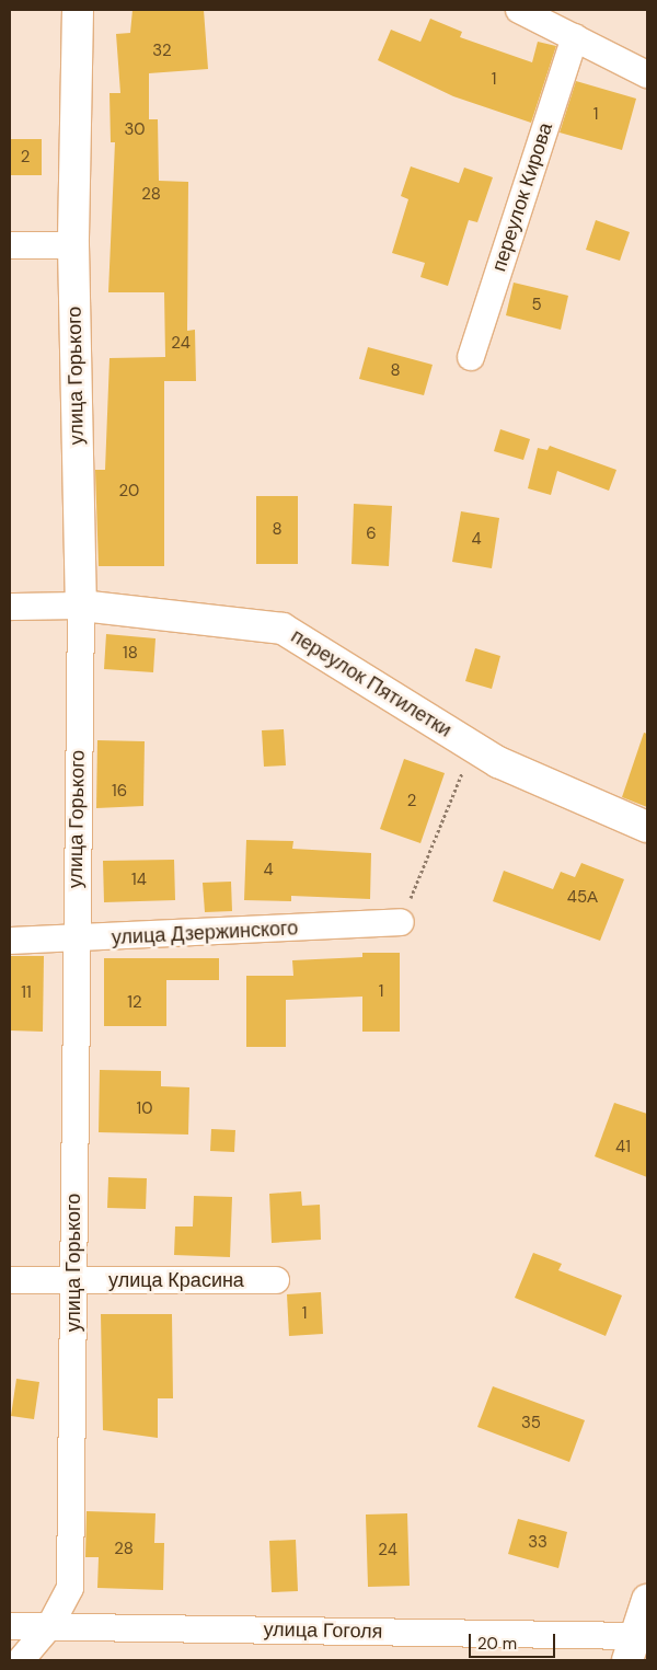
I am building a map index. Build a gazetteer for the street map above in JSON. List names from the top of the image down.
{
  "streets": {
    "street": [
      "переулок Кирова",
      "улица Горького",
      "переулок Пятилетки",
      "улица Дзержинского",
      "улица Красина",
      "улица Гоголя"
    ]
  },
  "crossings": [
    ["улица Горького", "переулок Пятилетки"],
    ["улица Горького", "улица Дзержинского"],
    ["улица Горького", "улица Красина"],
    ["улица Горького", "улица Гоголя"]
  ],
  "house_numbers": [
    "32",
    "1",
    "1",
    "30",
    "2",
    "28",
    "5",
    "24",
    "8",
    "20",
    "8",
    "6",
    "4",
    "18",
    "16",
    "2",
    "4",
    "14",
    "45А",
    "1",
    "11",
    "12",
    "10",
    "41",
    "1",
    "35",
    "33",
    "28",
    "24"
  ],
  "scale_bar": "20 m"
}
